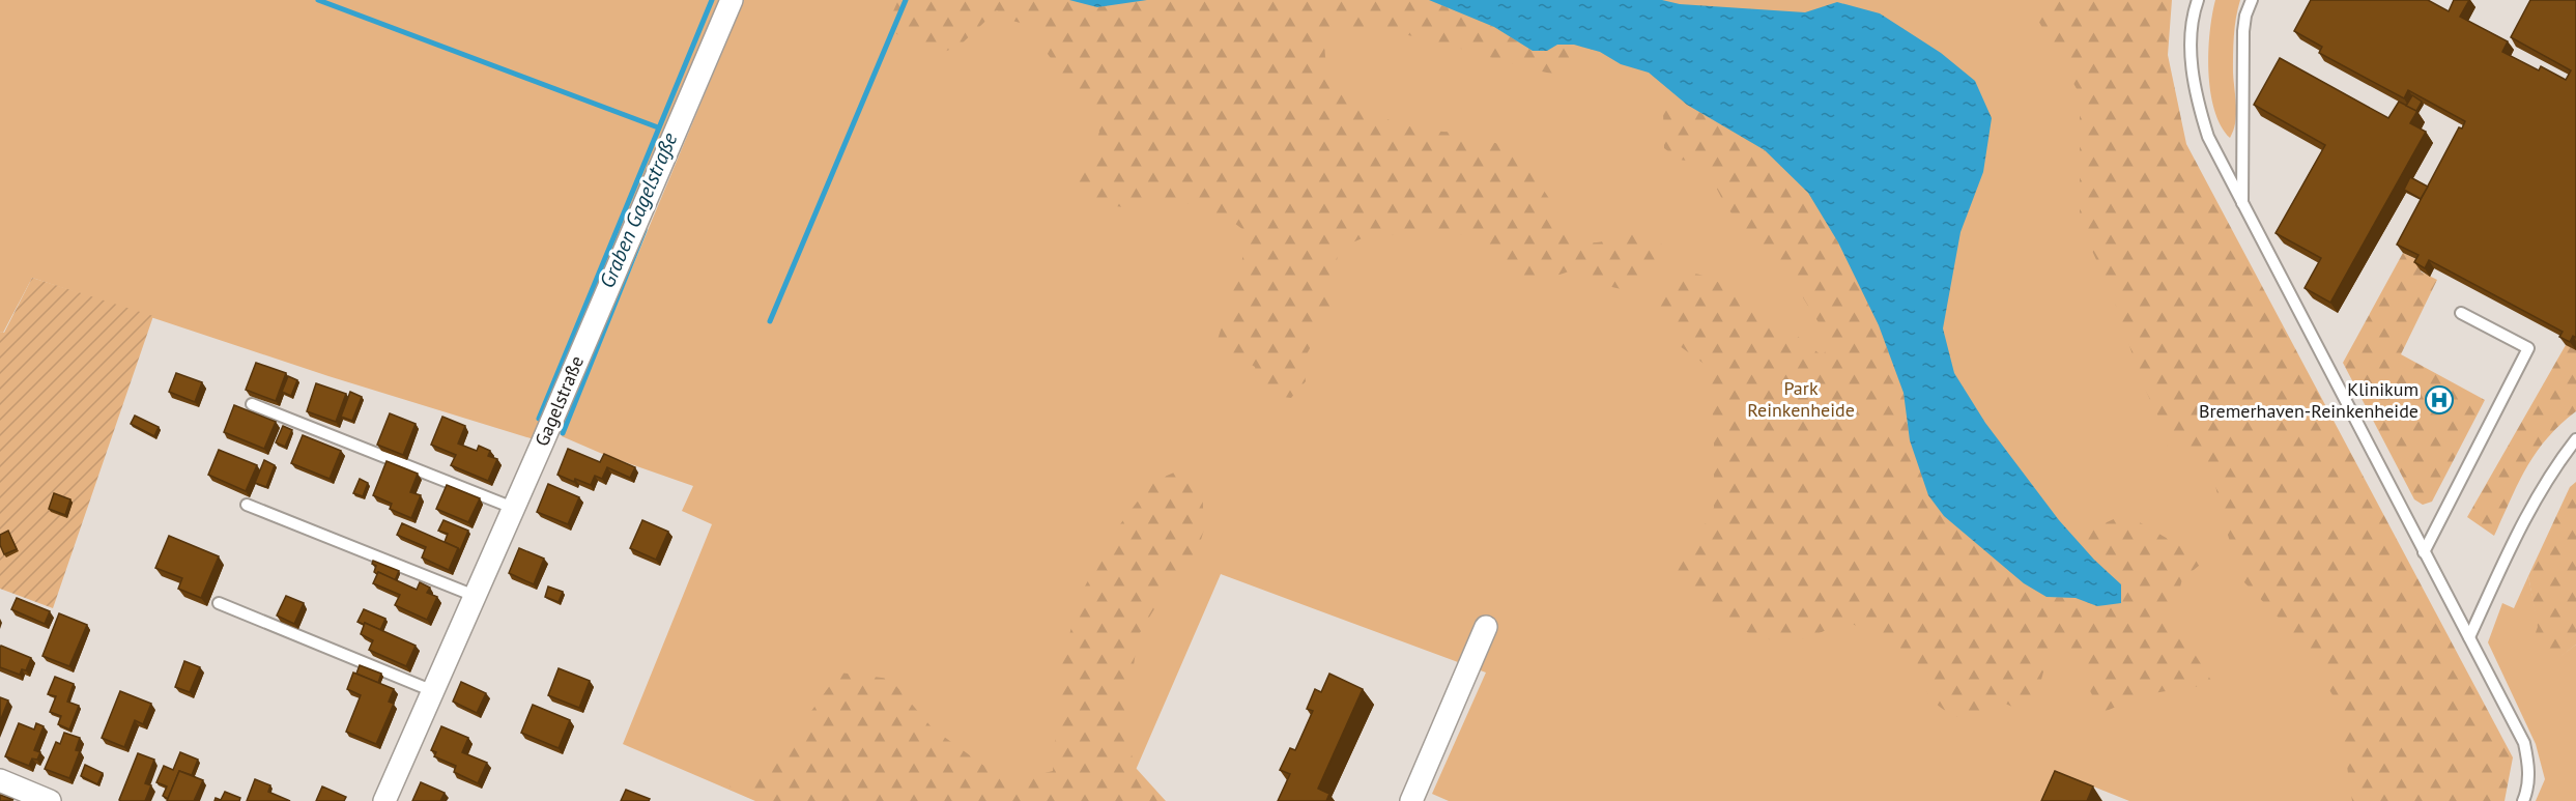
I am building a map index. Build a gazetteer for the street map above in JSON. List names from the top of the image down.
{
  "streets": {
    "street": ["Gagelstraße"]
  },
  "water": ["Graben Gagelstraße"],
  "parks": ["Park Reinkenheide"],
  "places": {
    "hospital": ["Klinikum Bremerhaven-Reinkenheide"]
  }
}
